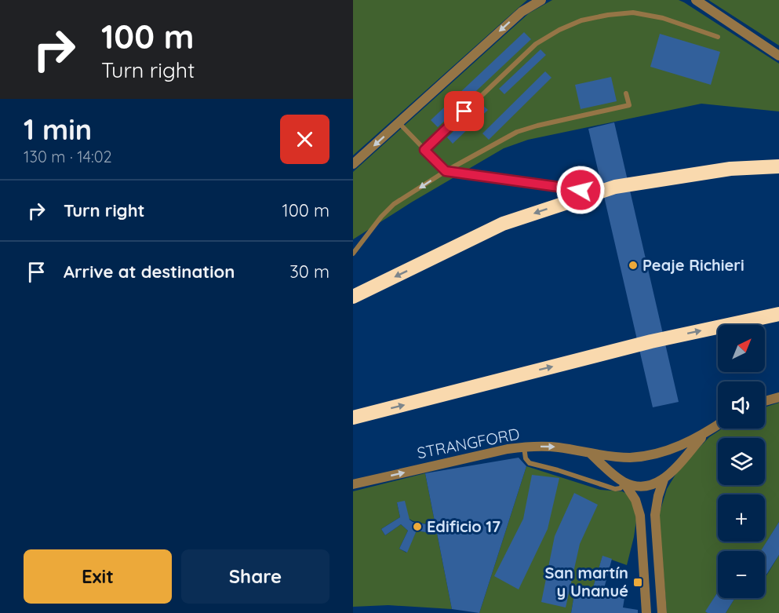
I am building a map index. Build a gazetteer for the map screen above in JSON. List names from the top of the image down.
{
  "streets": {
    "street": ["STRANGFORD"]
  },
  "one_way": ["STRANGFORD"],
  "places": {
    "other": ["Peaje Richieri", "Edificio 17"],
    "transit": ["San martín y Unanué"]
  },
  "north": "top right",
  "page": {
    "turn": ["100 m", "Turn right"],
    "heading": ["1 min", "130 m · 14:02"],
    "list": [
      {
        "name": "Turn right",
        "value": "100 m"
      },
      {
        "name": "Arrive at destination",
        "value": "30 m"
      }
    ],
    "map_buttons": ["+", "−"],
    "buttons": ["Exit", "Share"]
  }
}
